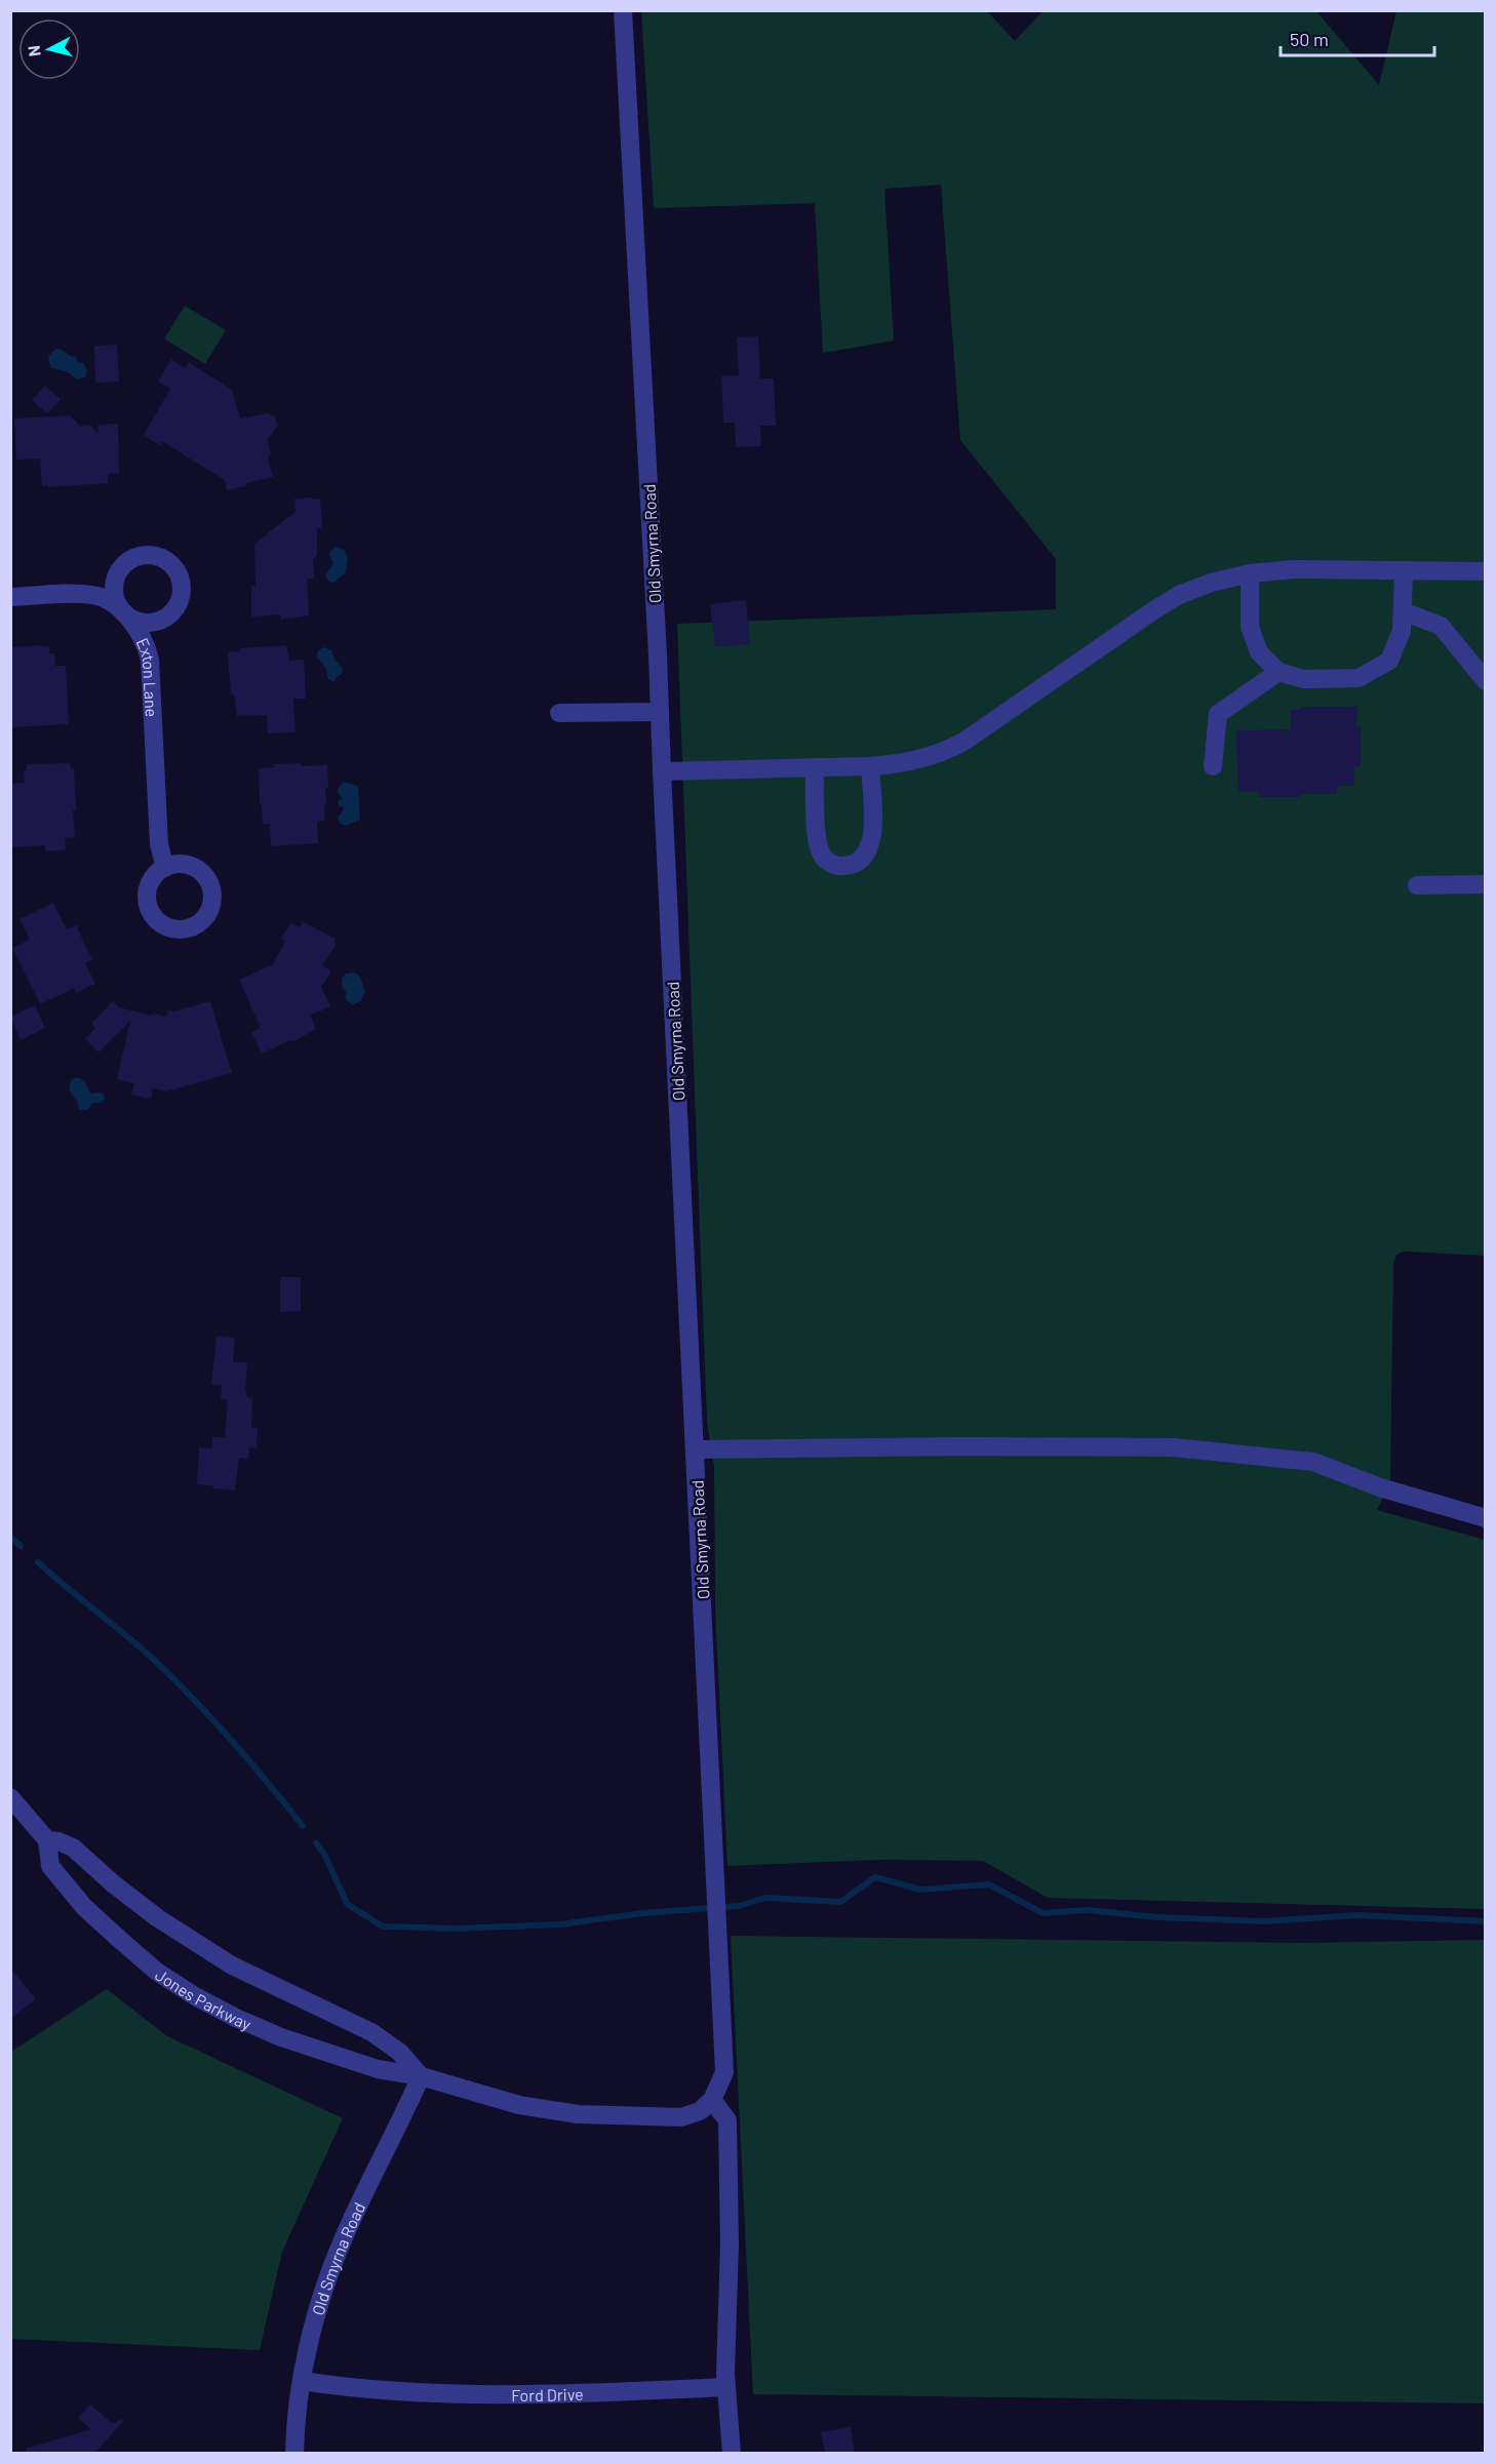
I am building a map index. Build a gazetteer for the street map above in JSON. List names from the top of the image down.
{
  "streets": {
    "street": [
      "Old Smyrna Road",
      "Exton Lane",
      "Jones Parkway",
      "Ford Drive"
    ]
  },
  "crossings": [
    ["Old Smyrna Road", "Jones Parkway"],
    ["Old Smyrna Road", "Ford Drive"]
  ],
  "scale_bar": "50 m",
  "north": "left"
}
